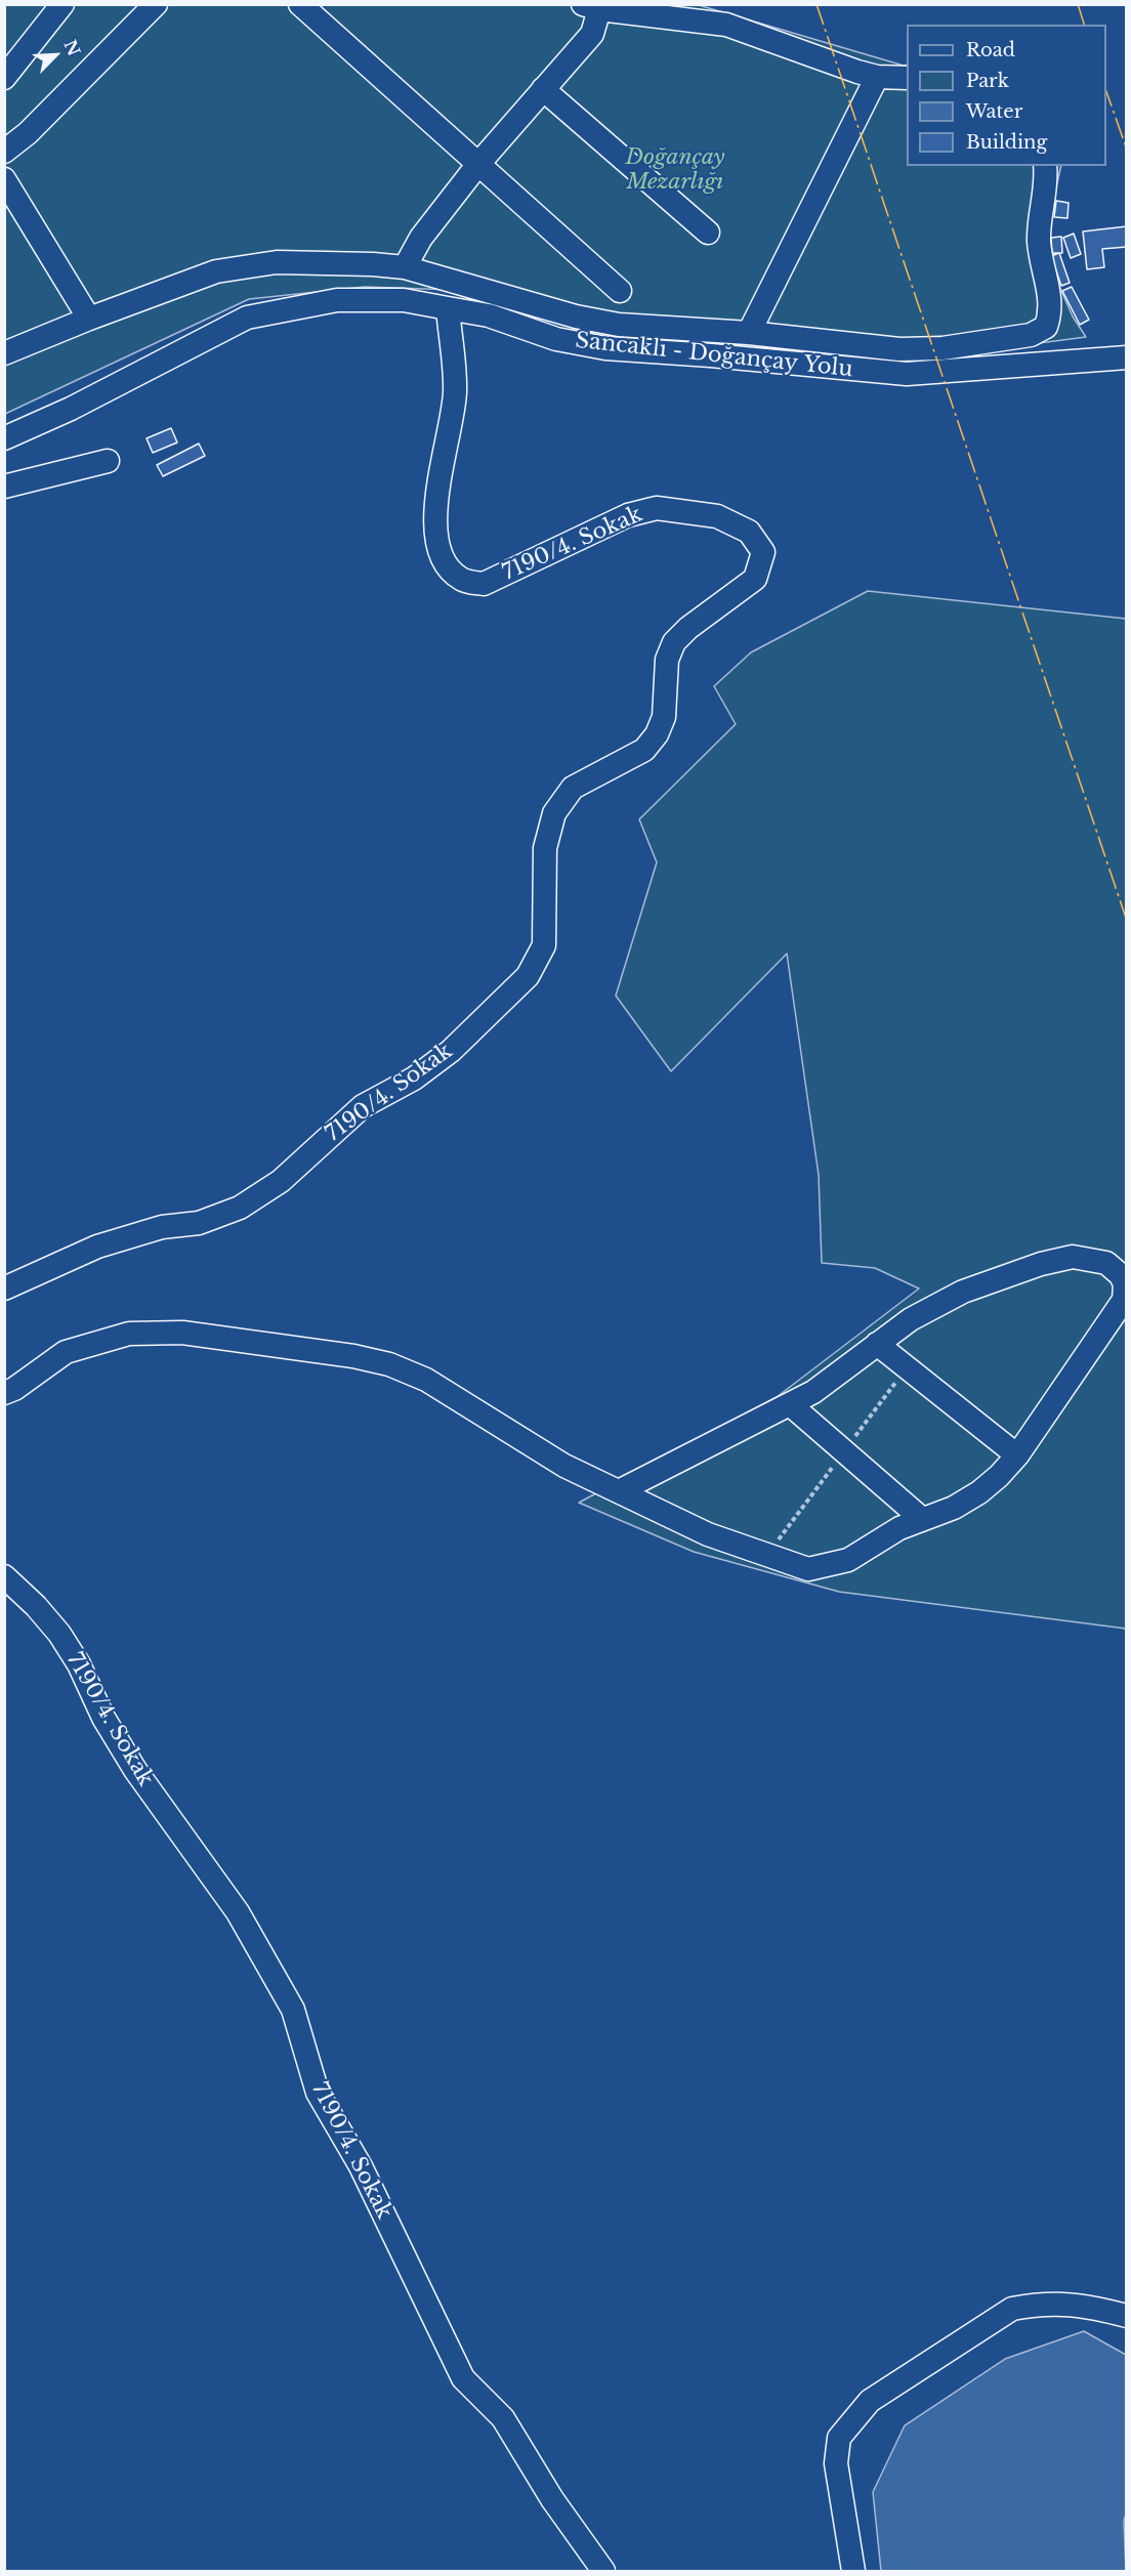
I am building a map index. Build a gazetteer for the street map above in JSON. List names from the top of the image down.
{
  "streets": {
    "street": ["Sancaklı - Doğançay Yolu", "7190/4. Sokak"]
  },
  "crossings": [
    ["Sancaklı - Doğançay Yolu", "7190/4. Sokak"]
  ],
  "parks": ["Doğançay Mezarlığı"],
  "legend": [
    "Road",
    "Park",
    "Water",
    "Building"
  ],
  "north": "top right"
}
